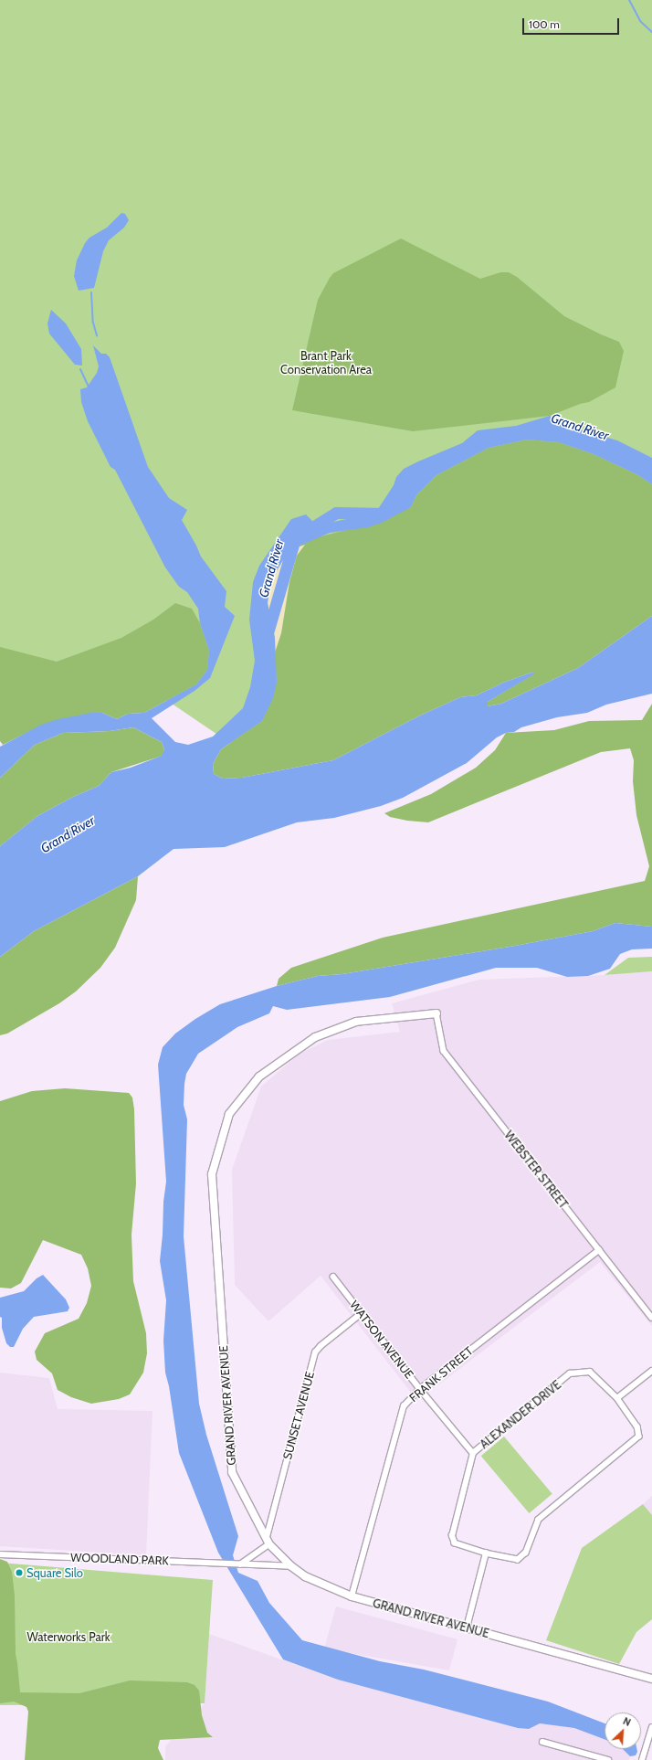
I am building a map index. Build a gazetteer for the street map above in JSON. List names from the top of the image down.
{
  "streets": {
    "street": [
      "WEBSTER STREET",
      "WATSON AVENUE",
      "FRANK STREET",
      "GRAND RIVER AVENUE",
      "ALEXANDER DRIVE",
      "SUNSET AVENUE",
      "WOODLAND PARK"
    ]
  },
  "crossings": [
    ["WEBSTER STREET", "FRANK STREET"],
    ["WEBSTER STREET", "GRAND RIVER AVENUE"],
    ["WATSON AVENUE", "FRANK STREET"],
    ["WATSON AVENUE", "ALEXANDER DRIVE"],
    ["WATSON AVENUE", "SUNSET AVENUE"],
    ["FRANK STREET", "GRAND RIVER AVENUE"],
    ["GRAND RIVER AVENUE", "SUNSET AVENUE"],
    ["GRAND RIVER AVENUE", "WOODLAND PARK"]
  ],
  "water": ["Grand River"],
  "parks": ["Brant Park Conservation Area", "Waterworks Park"],
  "places": ["Square Silo"],
  "scale_bar": "100 m",
  "north": "top right"
}
